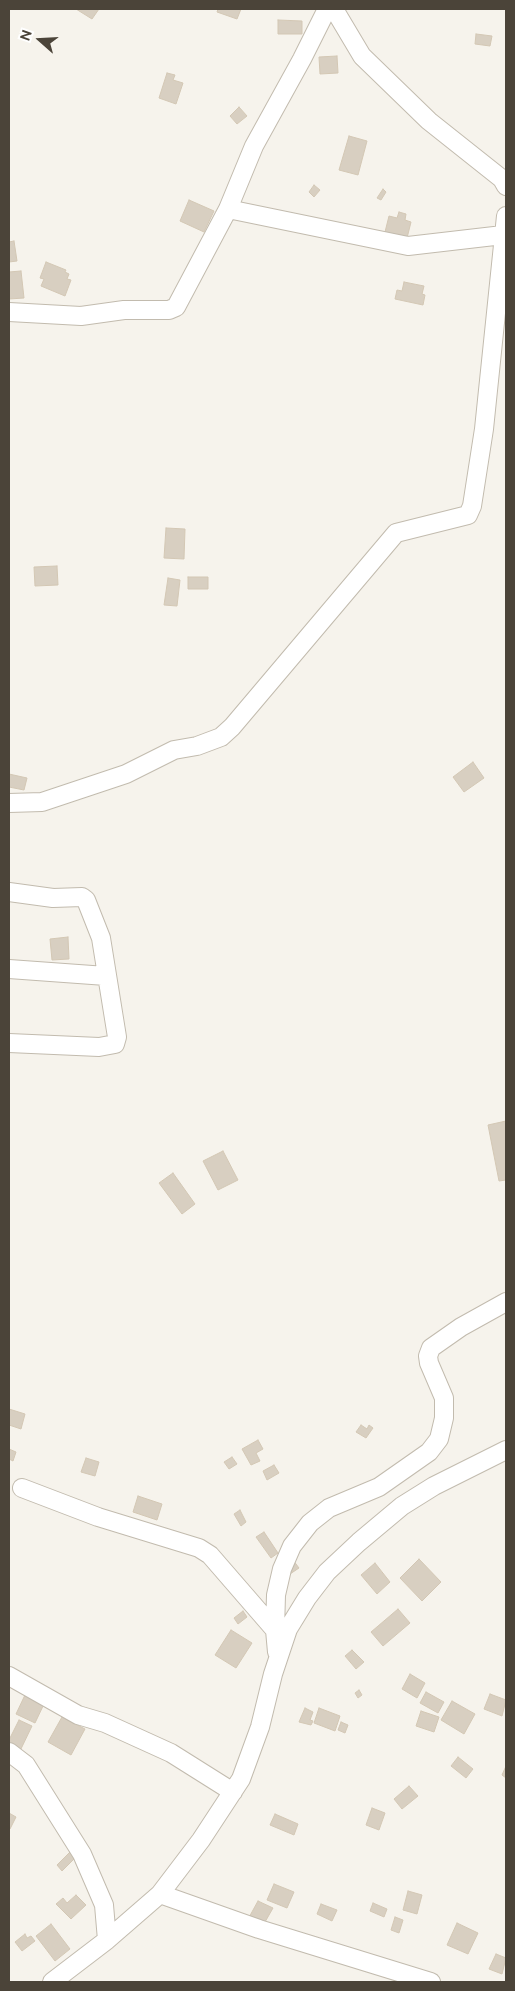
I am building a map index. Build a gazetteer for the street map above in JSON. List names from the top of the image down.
{
  "north": "left"
}
